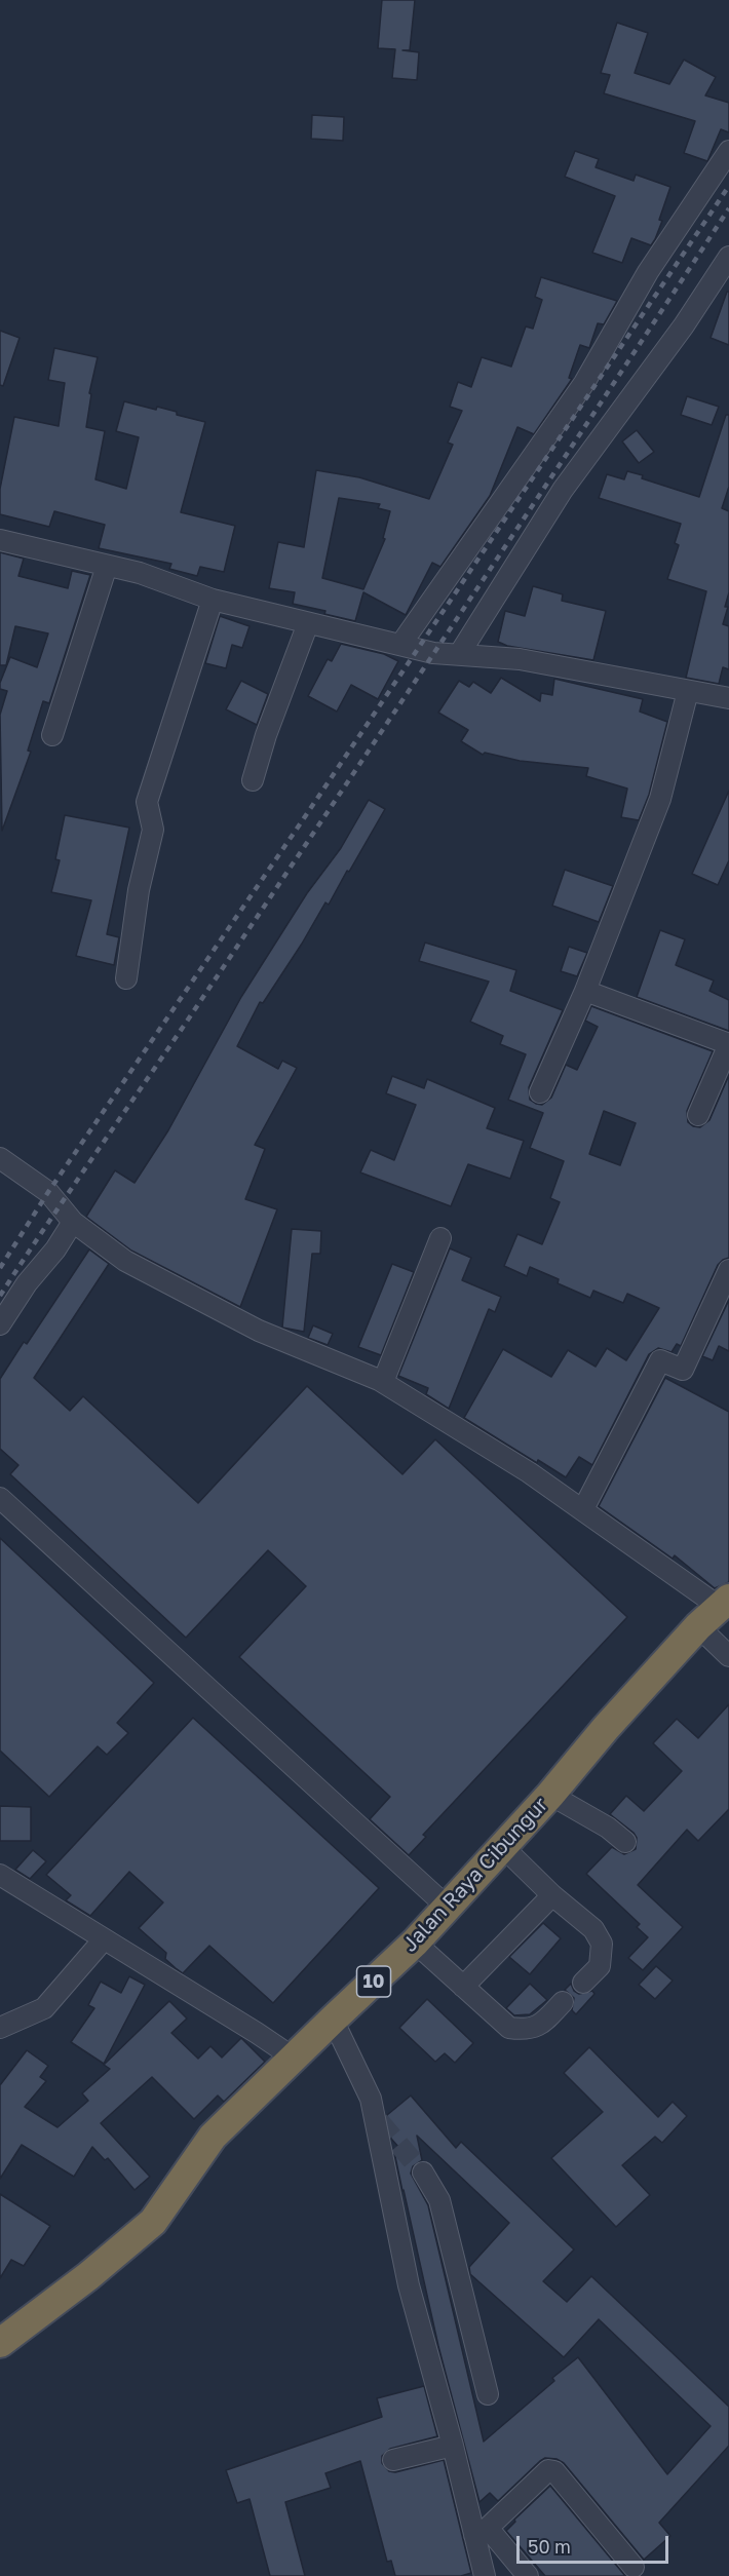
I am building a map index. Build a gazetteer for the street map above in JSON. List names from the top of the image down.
{
  "streets": {
    "highway": ["Jalan Raya Cibungur", "10"]
  },
  "scale_bar": "50 m"
}
